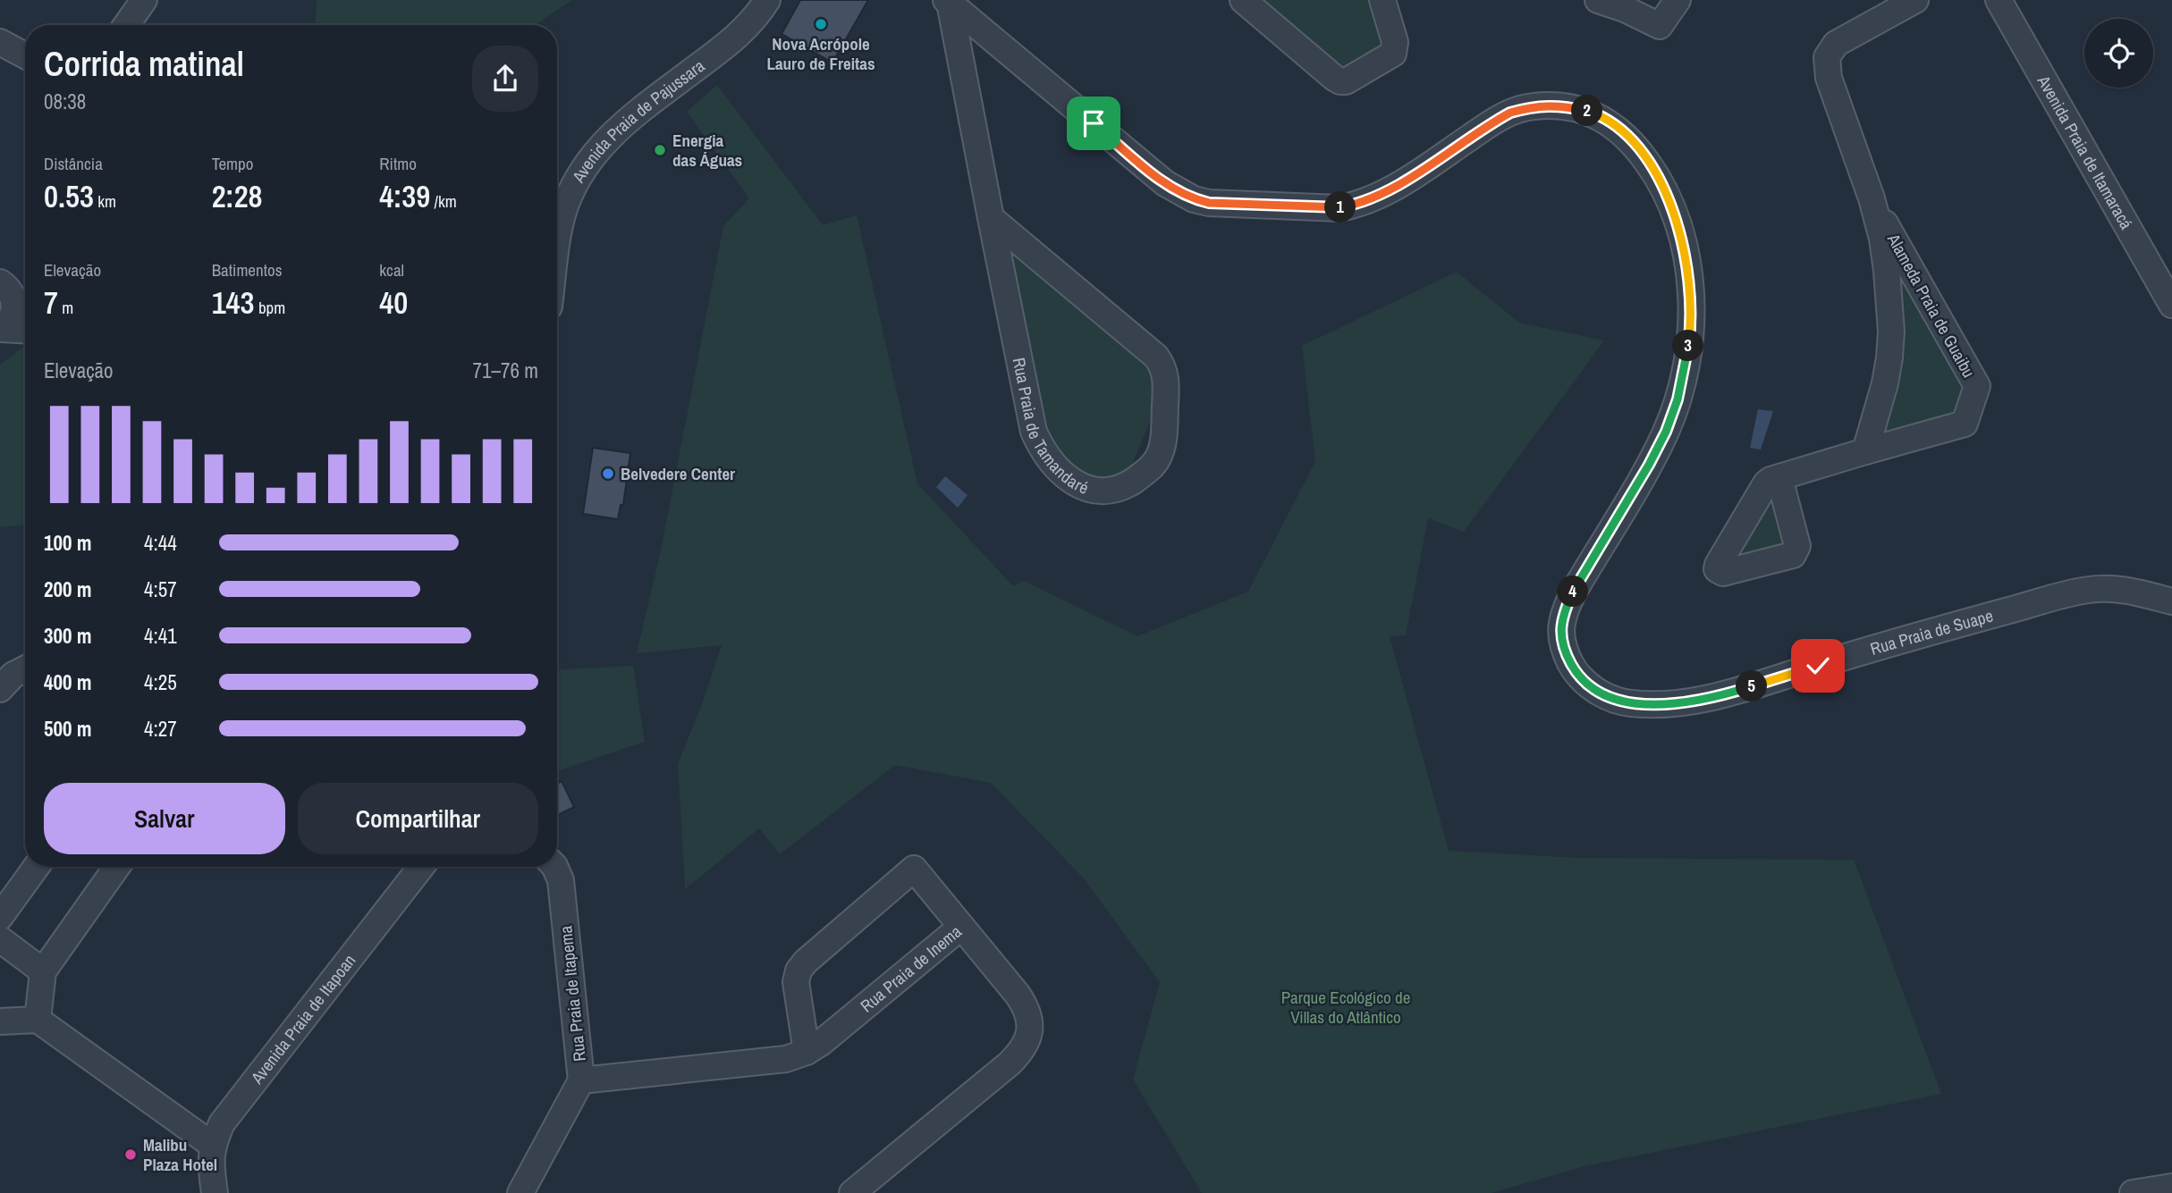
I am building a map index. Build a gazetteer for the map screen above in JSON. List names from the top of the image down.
{
  "streets": {
    "street": [
      "Avenida Praia de Pajussara",
      "Avenida Praia de Itamaracá",
      "Alameda Praia de Guaibu",
      "Rua Praia de Tamandaré",
      "Rua Praia de Suape",
      "Rua Praia de Inema",
      "Rua Praia de Itapema",
      "Avenida Praia de Itapoan"
    ]
  },
  "crossings": [
    ["Rua Praia de Tamandaré", "Rua Praia de Suape"],
    ["Rua Praia de Inema", "Rua Praia de Itapema"]
  ],
  "parks": ["Parque Ecológico de Villas do Atlântico"],
  "places": [
    "Nova Acrópole Lauro de Freitas",
    "Energia das Águas",
    "Belvedere Center",
    "Malibu Plaza Hotel"
  ],
  "page": {
    "heading": ["Corrida matinal", "08:38"],
    "pins": [
      "2",
      "1",
      "3",
      "4",
      "5"
    ],
    "stats": [
      ["Distância", "0.53 km"],
      ["Tempo", "2:28"],
      ["Ritmo", "4:39 /km"],
      ["Elevação", "7 m"],
      ["Batimentos", "143 bpm"],
      ["kcal", "40"]
    ],
    "chart": ["Elevação", "71–76 m"],
    "list": [
      {
        "name": "100 m",
        "note": "4:44"
      },
      {
        "name": "200 m",
        "note": "4:57"
      },
      {
        "name": "300 m",
        "note": "4:41"
      },
      {
        "name": "400 m",
        "note": "4:25"
      },
      {
        "name": "500 m",
        "note": "4:27"
      }
    ],
    "buttons": ["Salvar", "Compartilhar"]
  }
}
